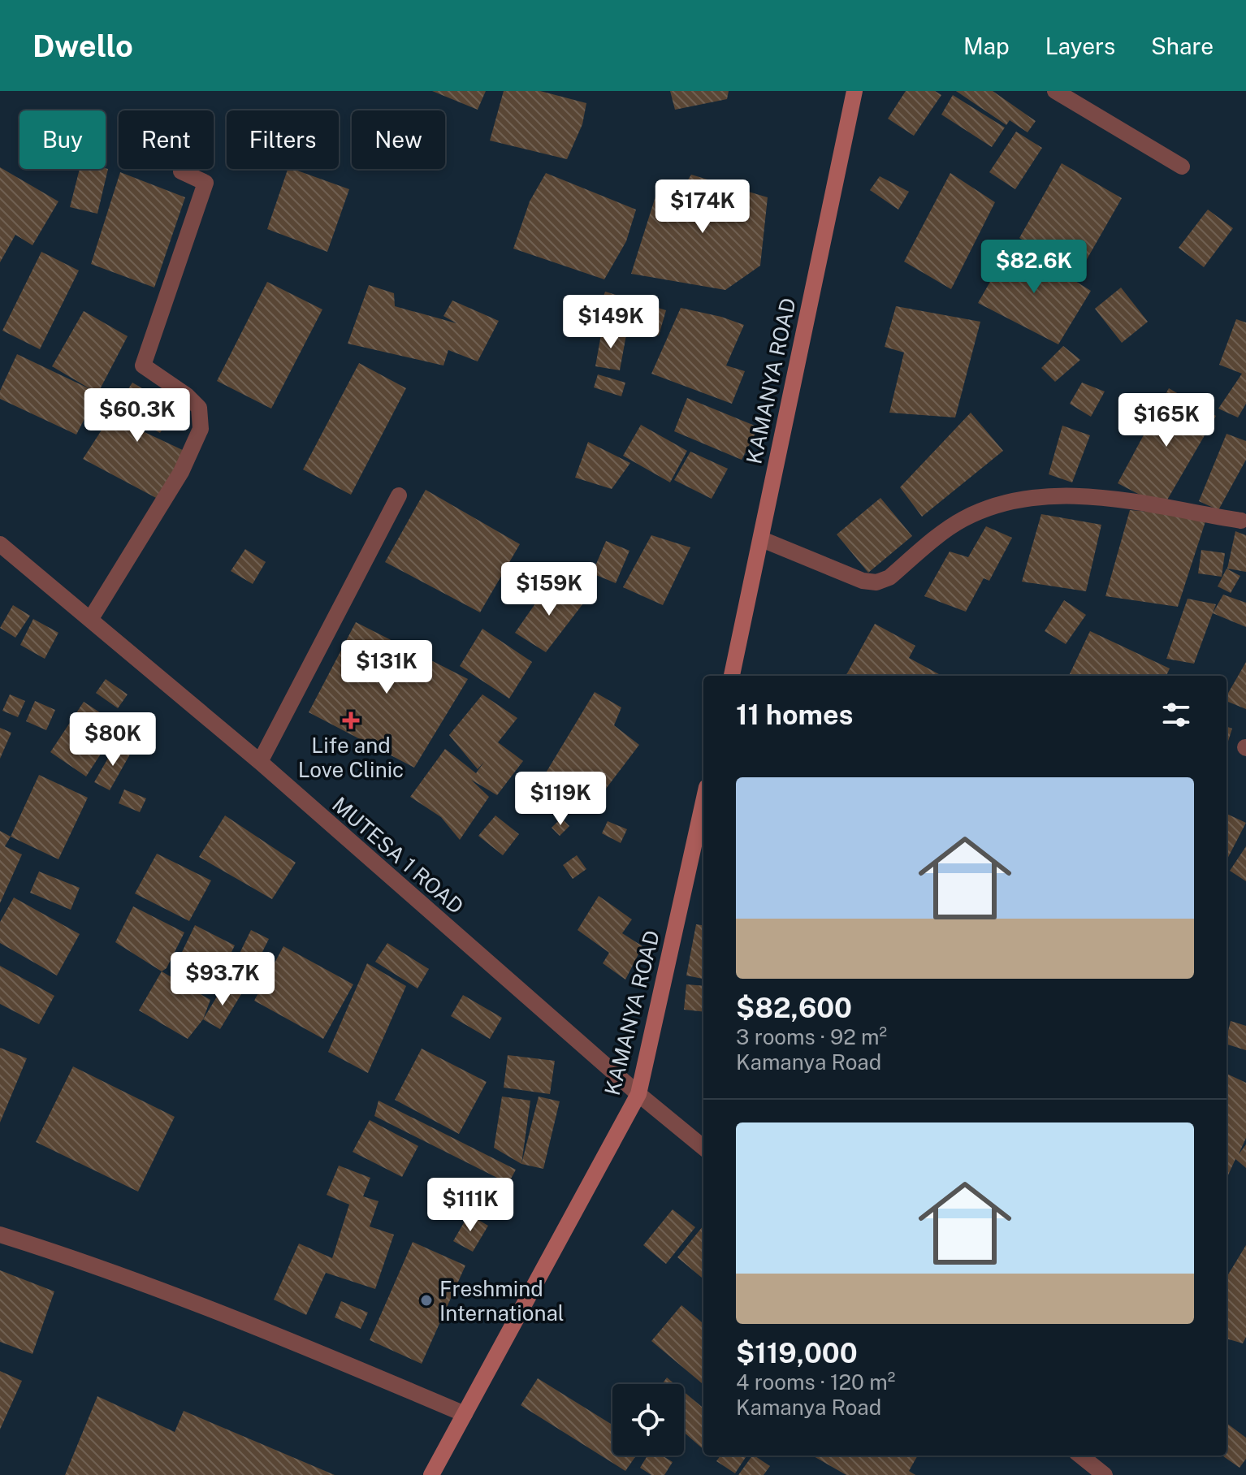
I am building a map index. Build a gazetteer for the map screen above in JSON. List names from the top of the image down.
{
  "streets": {
    "street": ["KAMANYA ROAD", "MUTESA 1 ROAD"]
  },
  "crossings": [
    ["KAMANYA ROAD", "MUTESA 1 ROAD"]
  ],
  "places": {
    "health": ["Life and Love Clinic"],
    "other": ["Freshmind International"]
  },
  "page": {
    "header": "Dwello",
    "nav": ["Map", "Layers", "Share"],
    "chip": [
      "Buy",
      "Rent",
      "Filters",
      "New"
    ],
    "price": [
      "$174K",
      "$82.6K",
      "$149K",
      "$60.3K",
      "$165K",
      "$159K",
      "$131K",
      "$80K",
      "$119K",
      "$93.7K",
      "$111K"
    ],
    "heading": "11 homes",
    "list": [
      {
        "name": "$82,600",
        "note": "3 rooms · 92 m² · Kamanya Road"
      },
      {
        "name": "$119,000",
        "note": "4 rooms · 120 m² · Kamanya Road"
      }
    ]
  }
}
